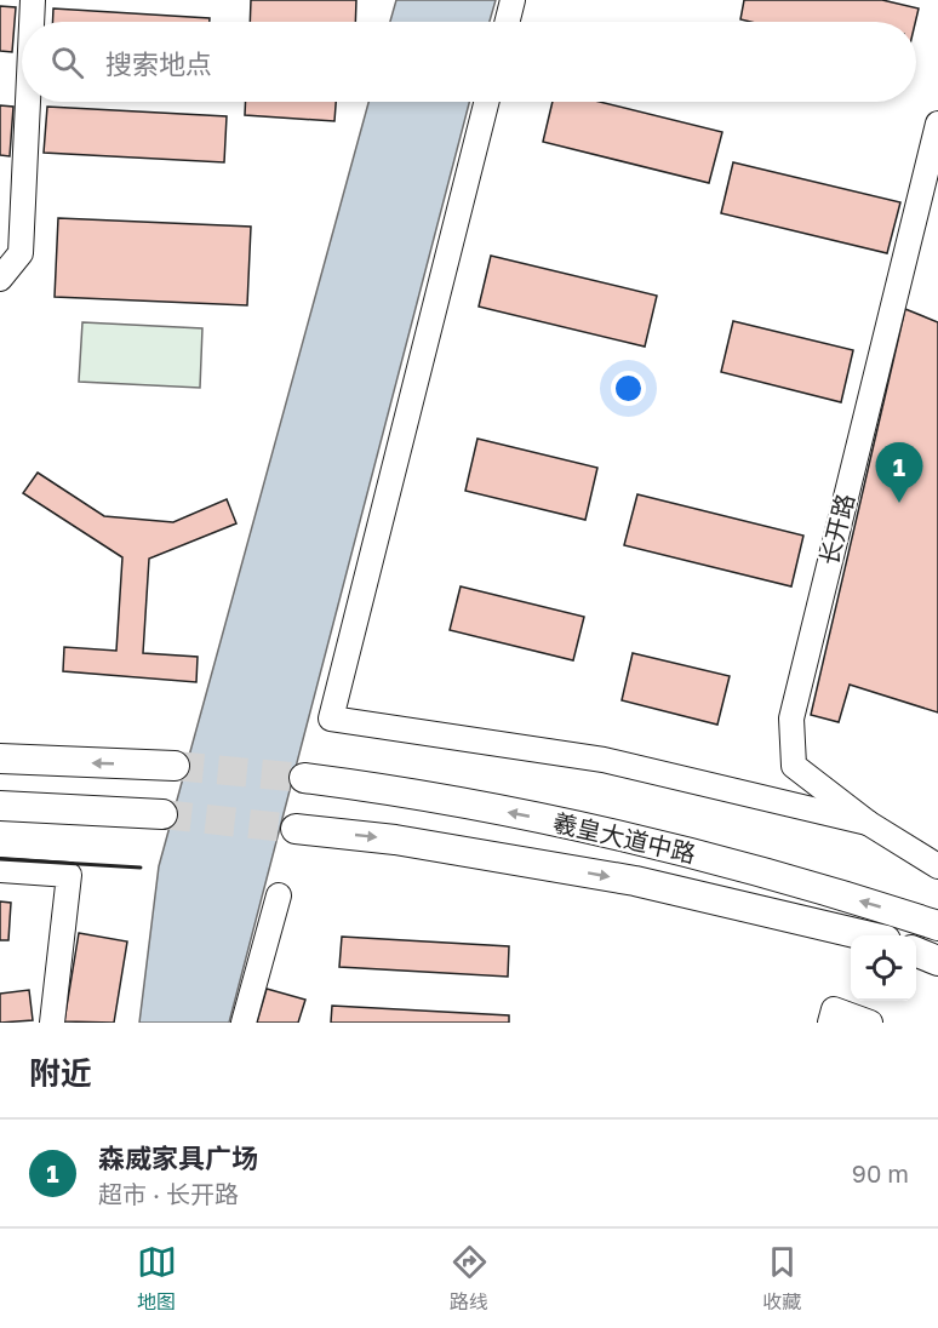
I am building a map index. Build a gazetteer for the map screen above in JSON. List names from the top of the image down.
{
  "streets": {
    "main road": ["羲皇大道中路"],
    "street": ["长开路"]
  },
  "page": {
    "search": "搜索地点",
    "pins": "1",
    "heading": "附近",
    "list": [
      {
        "mark": "1",
        "name": "森威家具广场",
        "note": "超市 · 长开路",
        "value": "90 m"
      }
    ],
    "nav": ["地图", "路线", "收藏"]
  }
}
